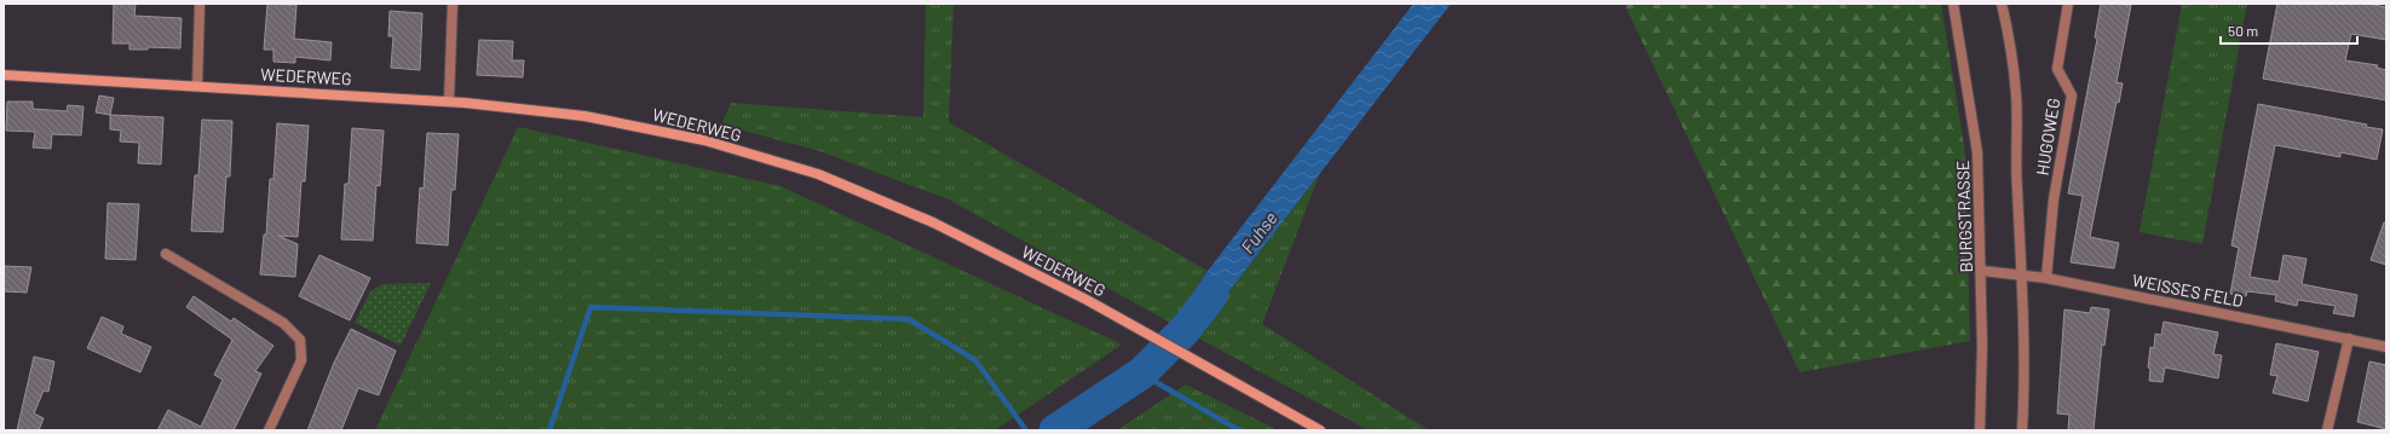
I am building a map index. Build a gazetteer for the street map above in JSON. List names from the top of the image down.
{
  "streets": {
    "main road": ["WEDERWEG"],
    "street": ["HUGOWEG", "BURGSTRASSE", "WEISSES FELD"]
  },
  "crossings": [
    ["HUGOWEG", "WEISSES FELD"],
    ["BURGSTRASSE", "WEISSES FELD"]
  ],
  "water": ["Fuhse"],
  "scale_bar": "50 m"
}
